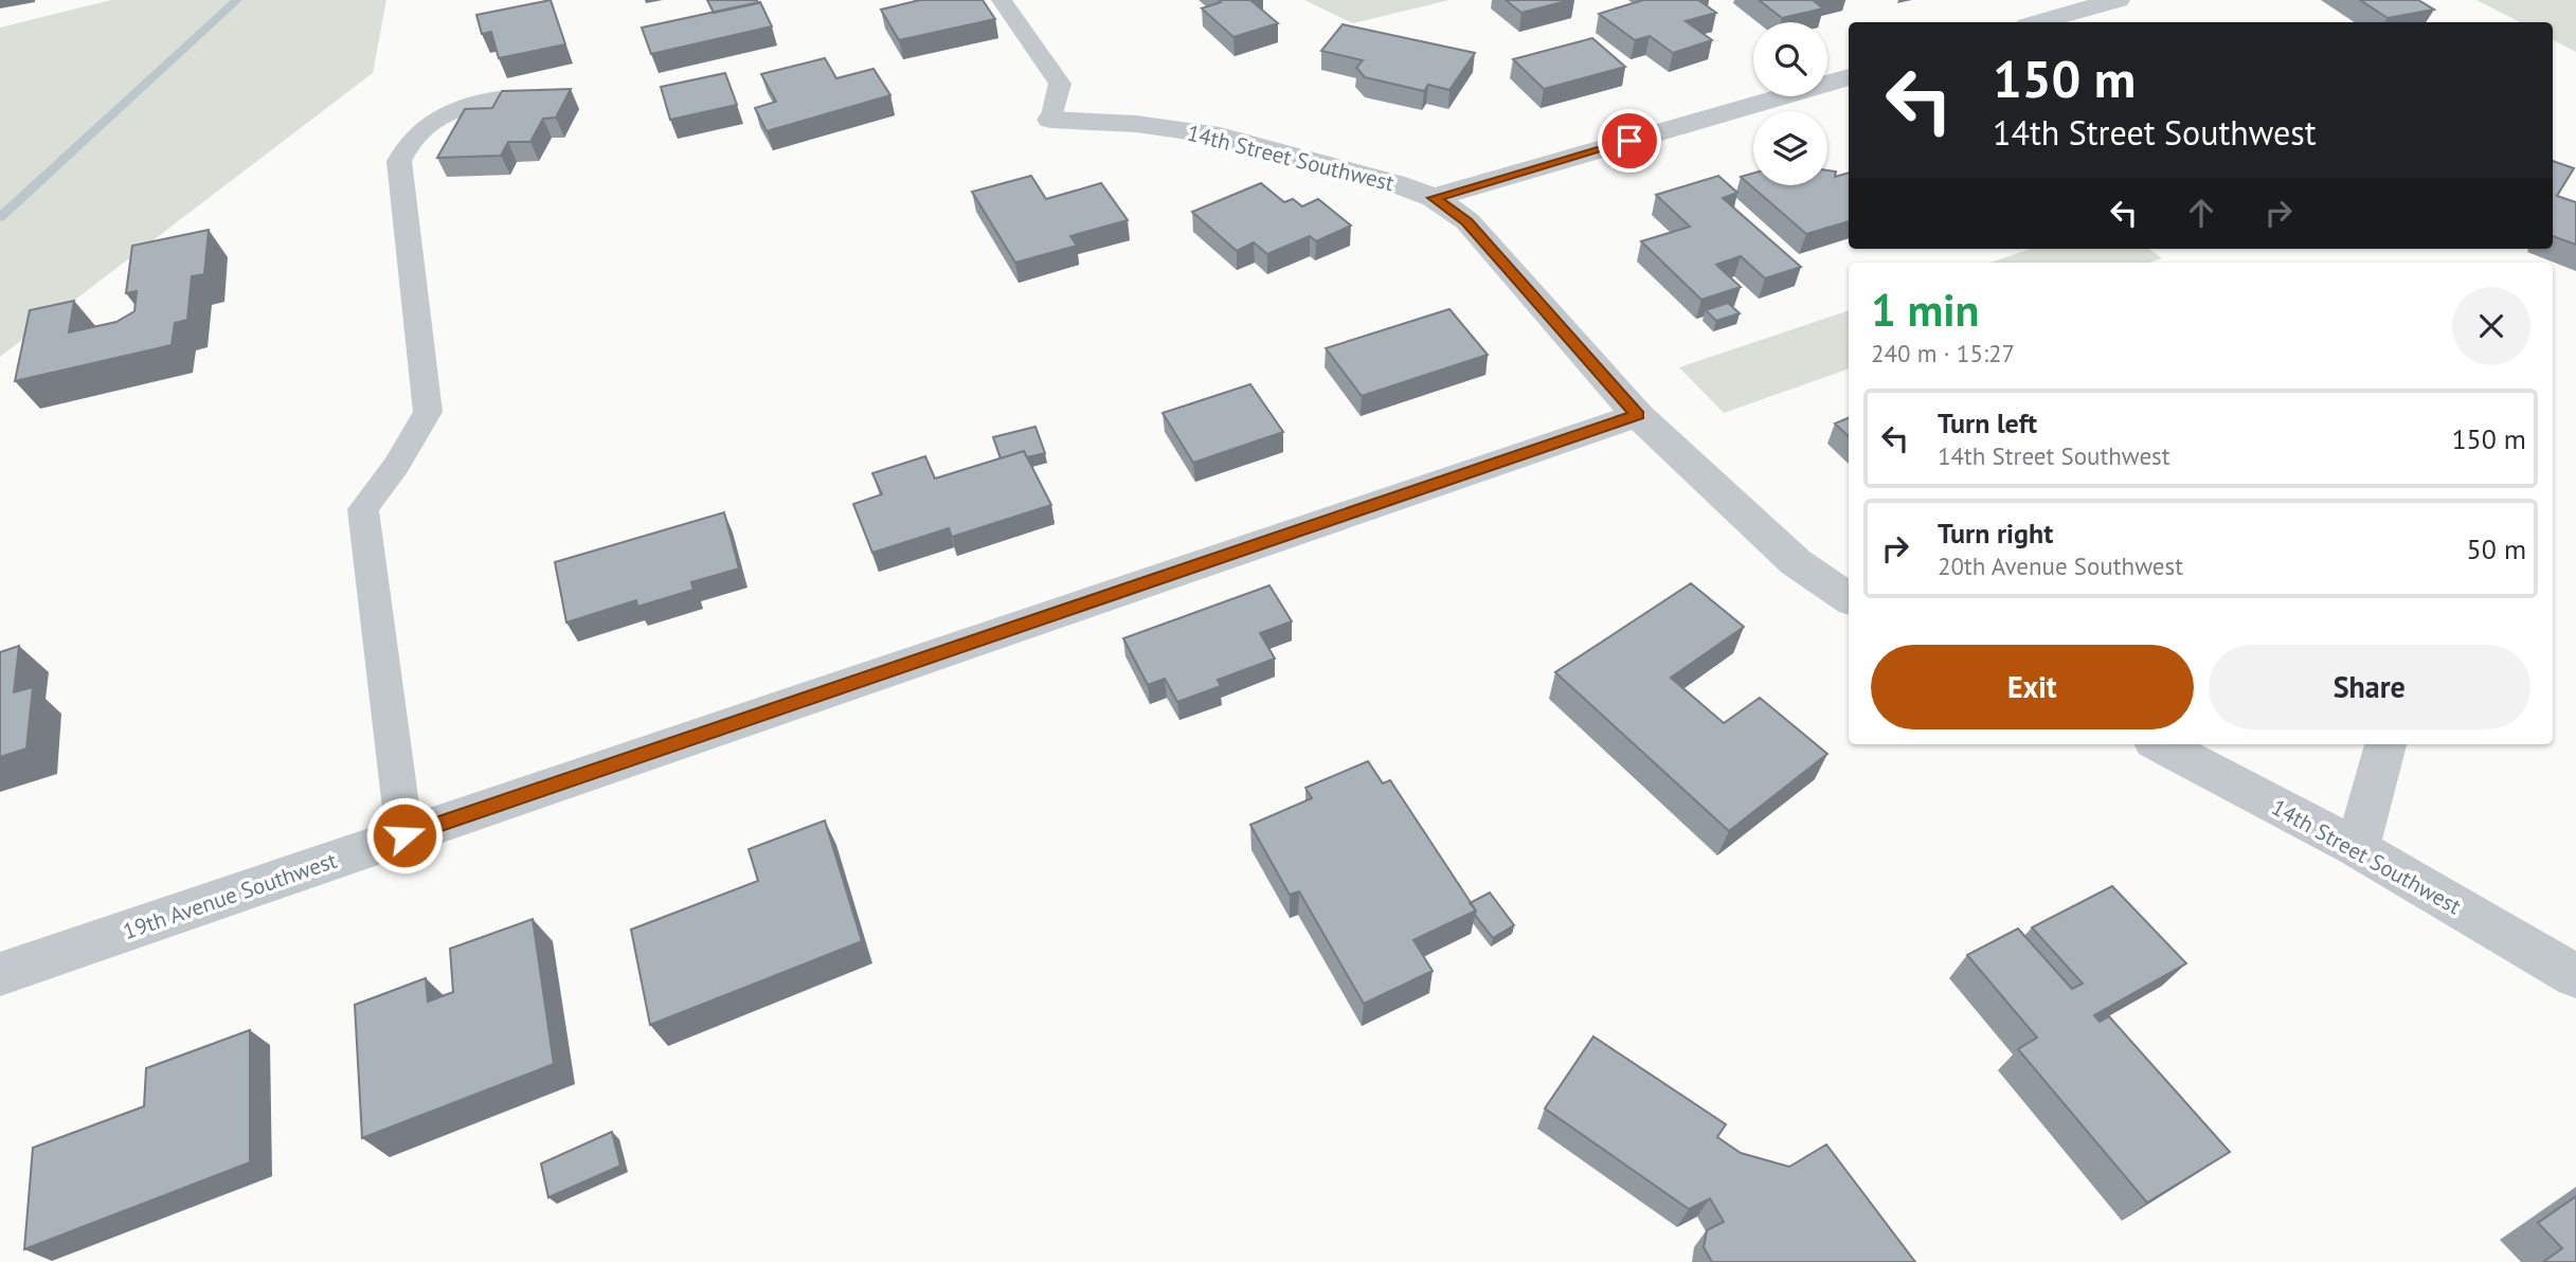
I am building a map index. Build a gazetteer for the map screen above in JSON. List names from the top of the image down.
{
  "streets": {
    "street": ["14th Street Southwest", "19th Avenue Southwest"]
  },
  "crossings": [
    ["14th Street Southwest", "19th Avenue Southwest"]
  ],
  "page": {
    "turn": ["150 m", "14th Street Southwest"],
    "heading": ["1 min", "240 m · 15:27"],
    "list": [
      {
        "name": "Turn left",
        "note": "14th Street Southwest",
        "value": "150 m"
      },
      {
        "name": "Turn right",
        "note": "20th Avenue Southwest",
        "value": "50 m"
      }
    ],
    "buttons": ["Exit", "Share"]
  }
}
